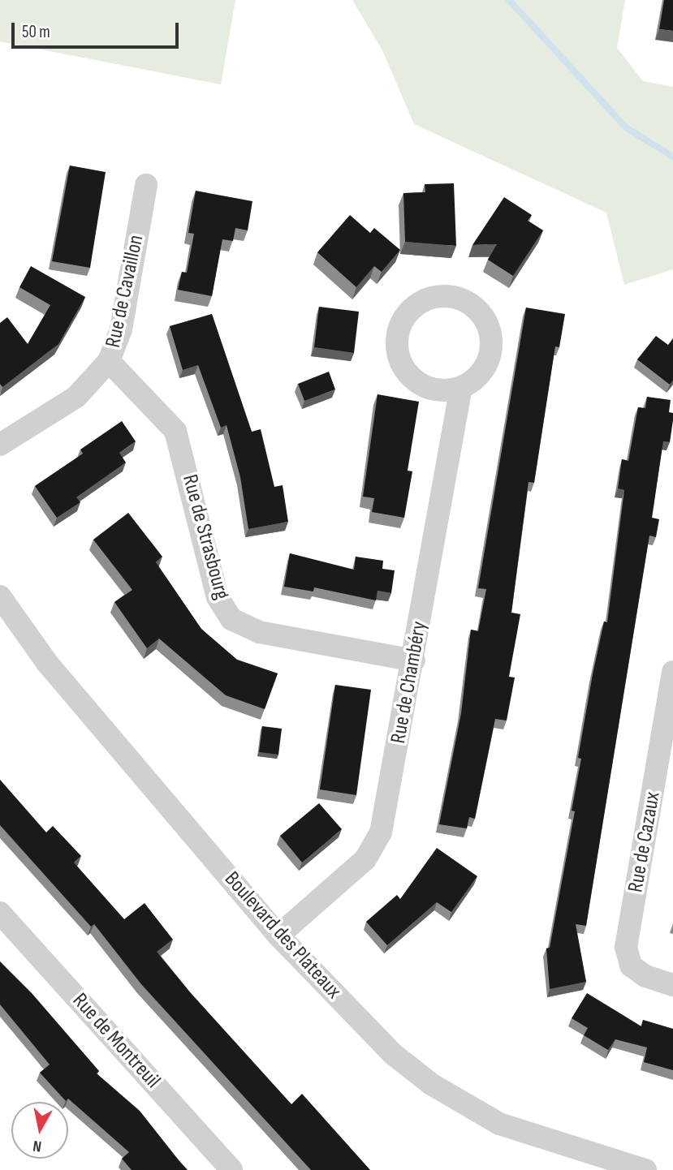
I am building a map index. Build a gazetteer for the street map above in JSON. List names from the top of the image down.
{
  "streets": {
    "street": [
      "Rue de Cavaillon",
      "Rue de Strasbourg",
      "Rue de Chambéry",
      "Rue de Cazaux",
      "Boulevard des Plateaux",
      "Rue de Montreuil"
    ]
  },
  "crossings": [
    ["Rue de Cavaillon", "Rue de Strasbourg"],
    ["Rue de Strasbourg", "Rue de Chambéry"],
    ["Rue de Chambéry", "Boulevard des Plateaux"]
  ],
  "scale_bar": "50 m",
  "north": "bottom"
}
